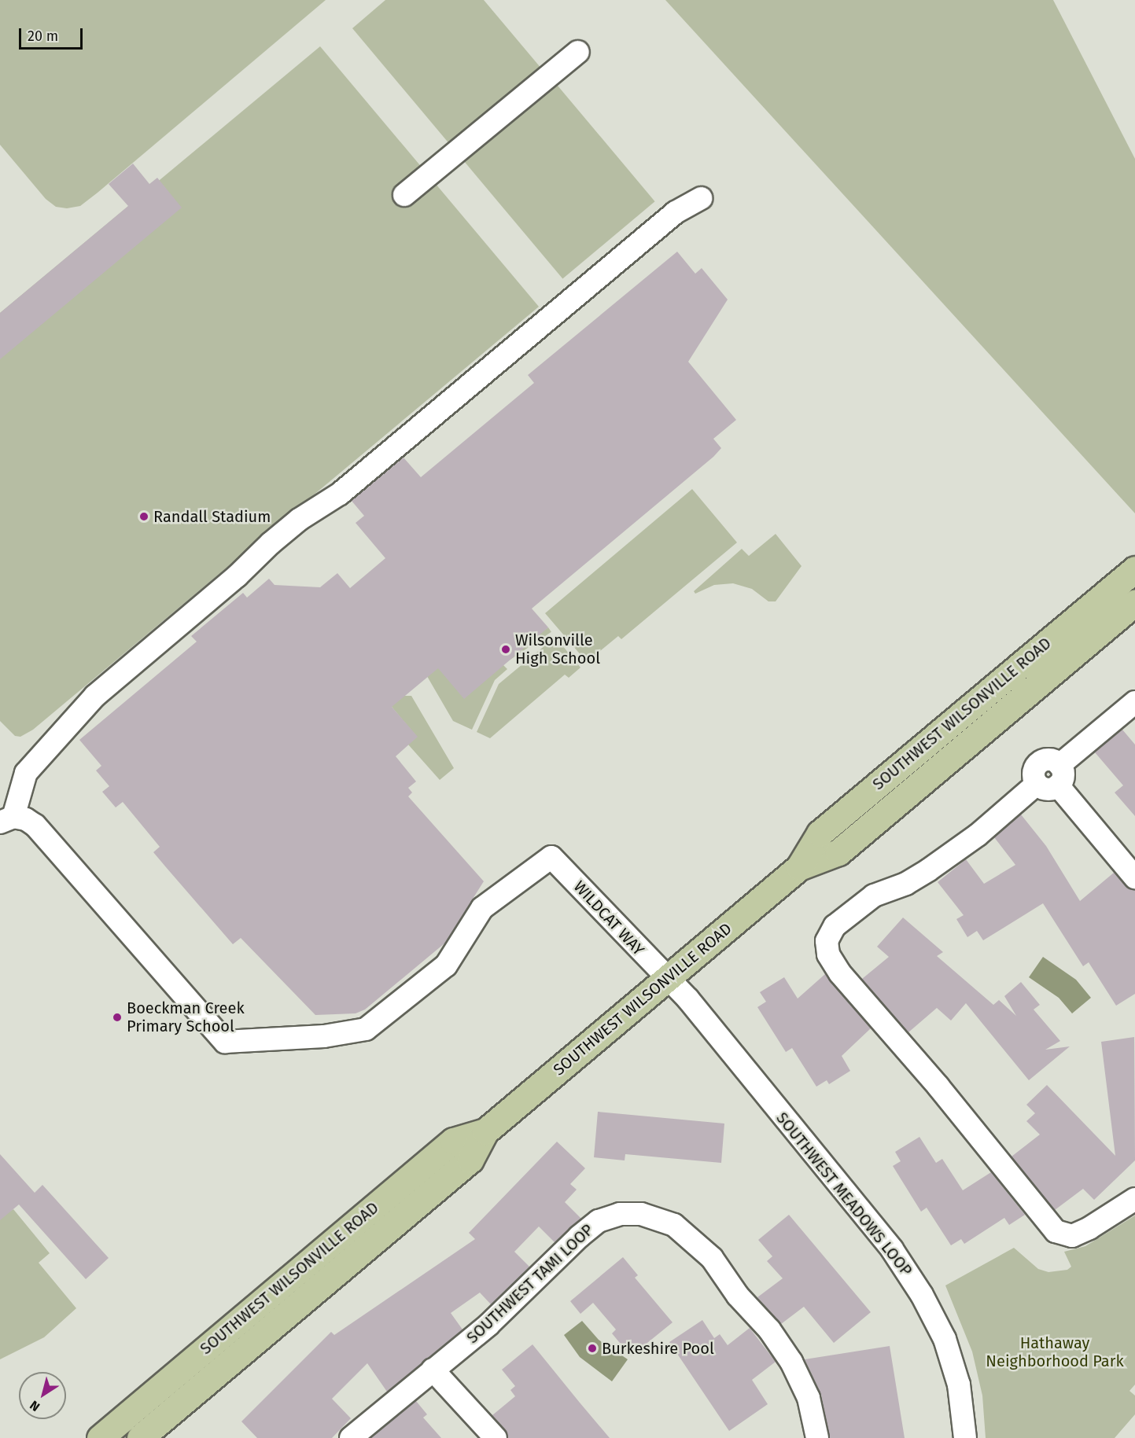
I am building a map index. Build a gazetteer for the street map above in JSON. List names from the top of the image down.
{
  "streets": {
    "main road": ["SOUTHWEST WILSONVILLE ROAD"],
    "street": ["WILDCAT WAY", "SOUTHWEST MEADOWS LOOP", "SOUTHWEST TAMI LOOP"]
  },
  "crossings": [
    ["SOUTHWEST WILSONVILLE ROAD", "WILDCAT WAY"],
    ["SOUTHWEST WILSONVILLE ROAD", "SOUTHWEST MEADOWS LOOP"],
    ["WILDCAT WAY", "SOUTHWEST MEADOWS LOOP"]
  ],
  "parks": ["Hathaway Neighborhood Park"],
  "places": [
    "Randall Stadium",
    "Wilsonville High School",
    "Boeckman Creek Primary School",
    "Burkeshire Pool"
  ],
  "scale_bar": "20 m",
  "north": "bottom left"
}
